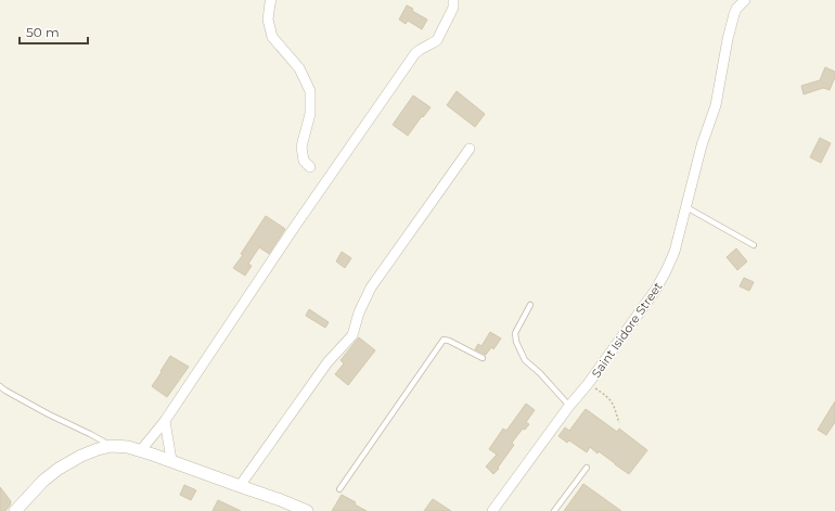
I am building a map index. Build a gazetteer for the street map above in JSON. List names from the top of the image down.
{
  "streets": {
    "street": ["Saint Isidore Street"]
  },
  "scale_bar": "50 m"
}
